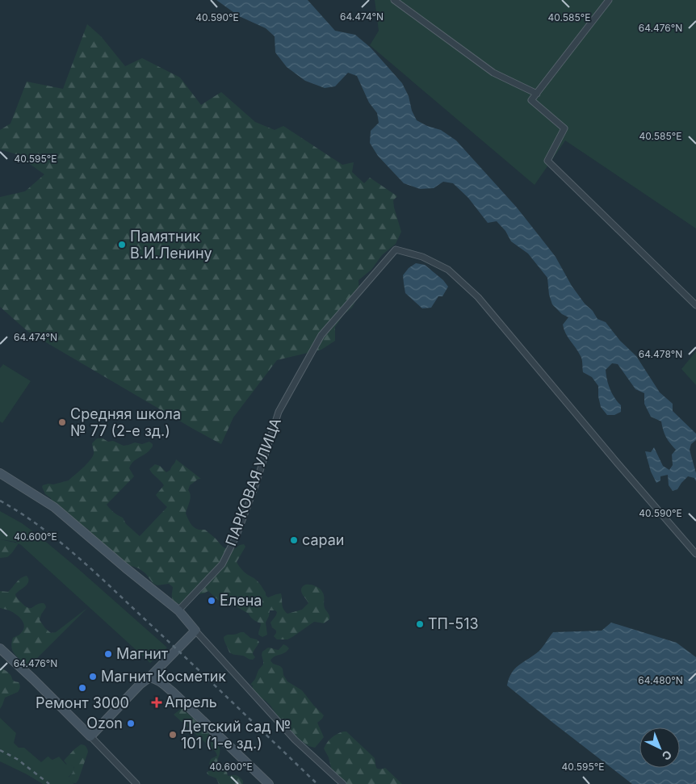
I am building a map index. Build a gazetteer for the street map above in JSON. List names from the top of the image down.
{
  "streets": {
    "street": ["ПАРКОВАЯ УЛИЦА"]
  },
  "places": {
    "other": [
      "Памятник В.И.Ленину",
      "Средняя школа № 77 (2-е зд.)",
      "сараи",
      "Елена",
      "ТП-513",
      "Магнит",
      "Магнит Косметик",
      "Ремонт 3000",
      "Ozon",
      "Детский сад № 101 (1-е зд.)"
    ],
    "health": ["Апрель"]
  },
  "north": "bottom right",
  "coordinates": [
    "64.474°N",
    "40.590°E",
    "40.585°E",
    "64.476°N",
    "40.595°E",
    "64.478°N",
    "40.600°E",
    "64.480°N"
  ]
}
